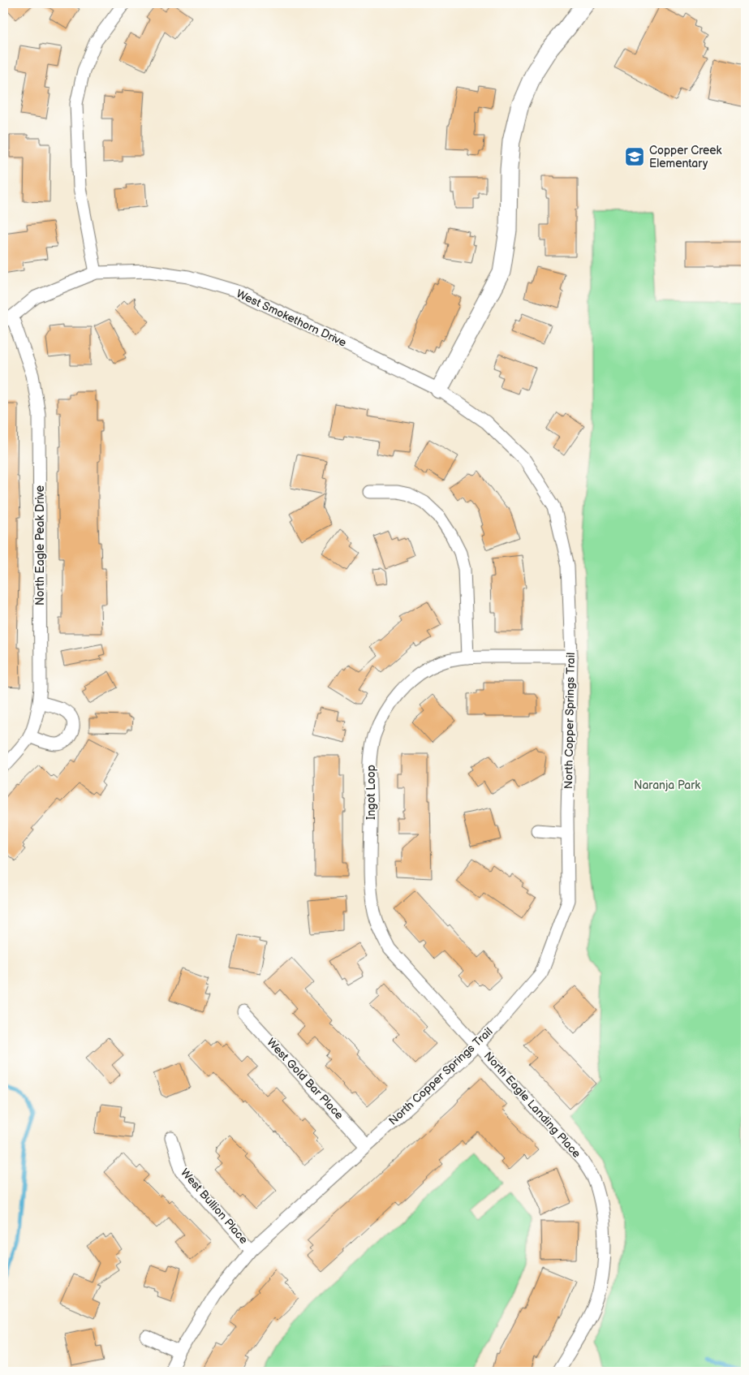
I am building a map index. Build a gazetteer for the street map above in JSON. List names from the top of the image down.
{
  "streets": {
    "street": [
      "West Smokethorn Drive",
      "North Eagle Peak Drive",
      "North Copper Springs Trail",
      "Ingot Loop",
      "West Gold Bar Place",
      "North Eagle Landing Place",
      "West Bullion Place"
    ]
  },
  "crossings": [
    ["West Smokethorn Drive", "North Eagle Peak Drive"],
    ["West Smokethorn Drive", "North Copper Springs Trail"],
    ["North Copper Springs Trail", "Ingot Loop"],
    ["North Copper Springs Trail", "West Gold Bar Place"],
    ["North Copper Springs Trail", "North Eagle Landing Place"],
    ["North Copper Springs Trail", "West Bullion Place"],
    ["Ingot Loop", "North Eagle Landing Place"]
  ],
  "parks": ["Naranja Park"],
  "places": {
    "school or university": ["Copper Creek Elementary"]
  }
}
